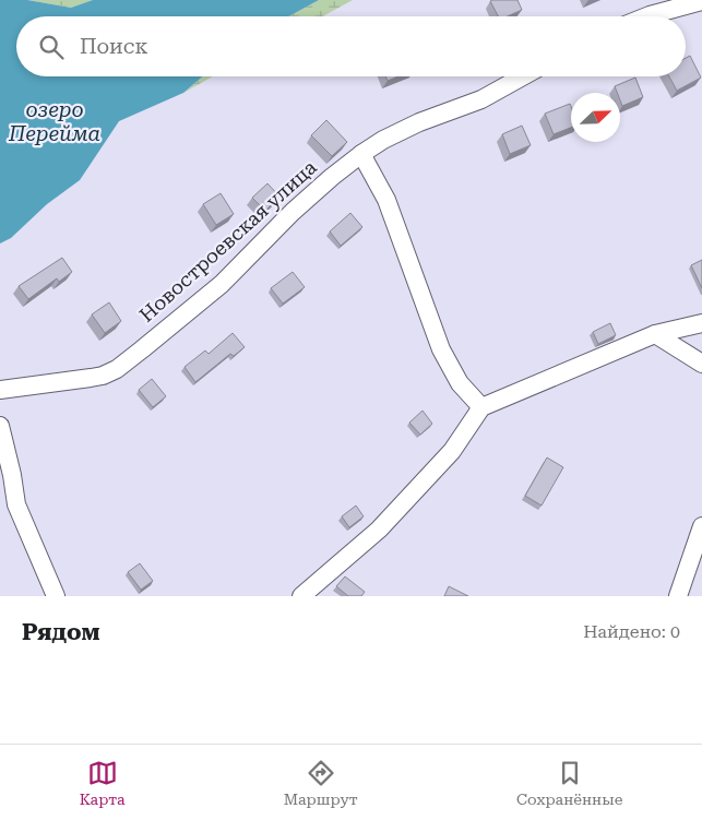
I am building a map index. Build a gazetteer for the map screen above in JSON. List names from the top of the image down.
{
  "streets": {
    "street": ["Новостроевская улица"]
  },
  "water": ["озеро Перейма"],
  "north": "top right",
  "page": {
    "search": "Поиск",
    "heading": ["Рядом", "Найдено: 0"],
    "nav": ["Карта", "Маршрут", "Сохранённые"]
  }
}
